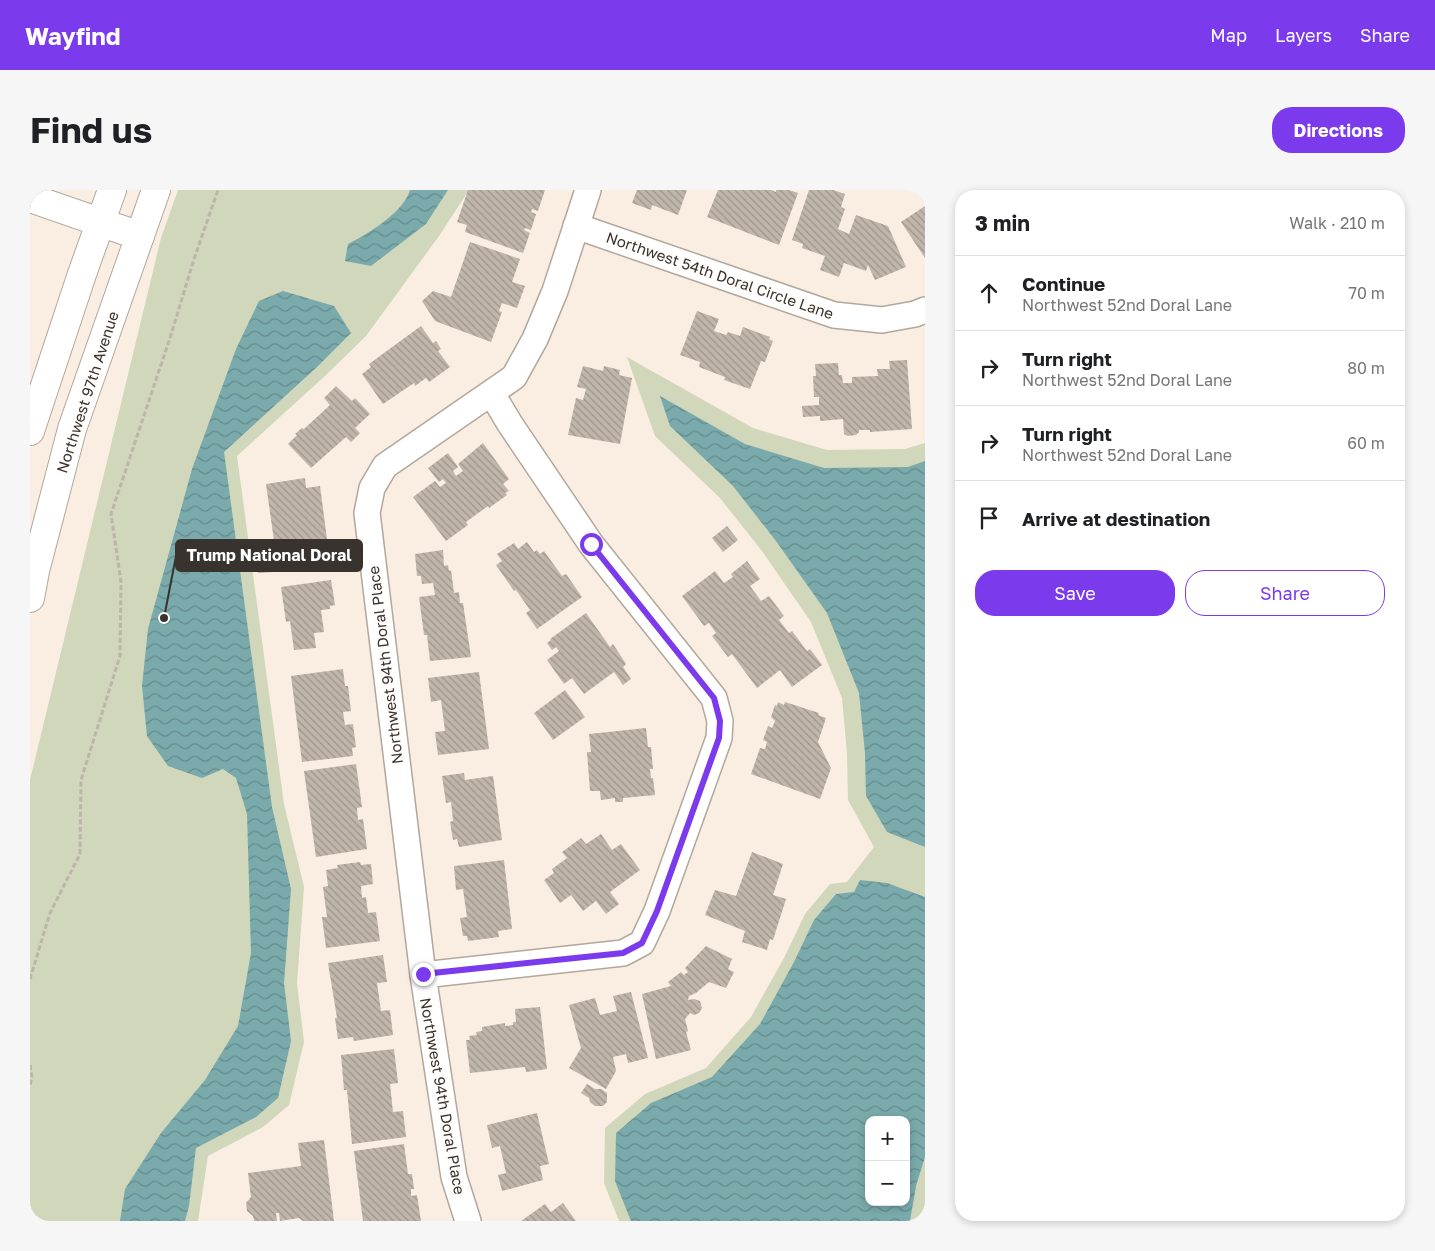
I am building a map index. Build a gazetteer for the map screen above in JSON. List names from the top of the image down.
{
  "streets": {
    "street": ["Northwest 54th Doral Circle Lane", "Northwest 97th Avenue", "Northwest 94th Doral Place"]
  },
  "crossings": [
    ["Northwest 54th Doral Circle Lane", "Northwest 94th Doral Place"]
  ],
  "places": ["Trump National Doral"],
  "page": {
    "header": "Wayfind",
    "nav": ["Map", "Layers", "Share"],
    "buttons": [
      "Directions",
      ["Save", "Share"]
    ],
    "title": "Find us",
    "heading": ["3 min", "Walk · 210 m"],
    "list": [
      ["Continue", "Northwest 52nd Doral Lane", "70 m"],
      ["Turn right", "Northwest 52nd Doral Lane", "80 m"],
      ["Turn right", "Northwest 52nd Doral Lane", "60 m"],
      "Arrive at destination"
    ],
    "map_buttons": ["+", "−"]
  }
}
